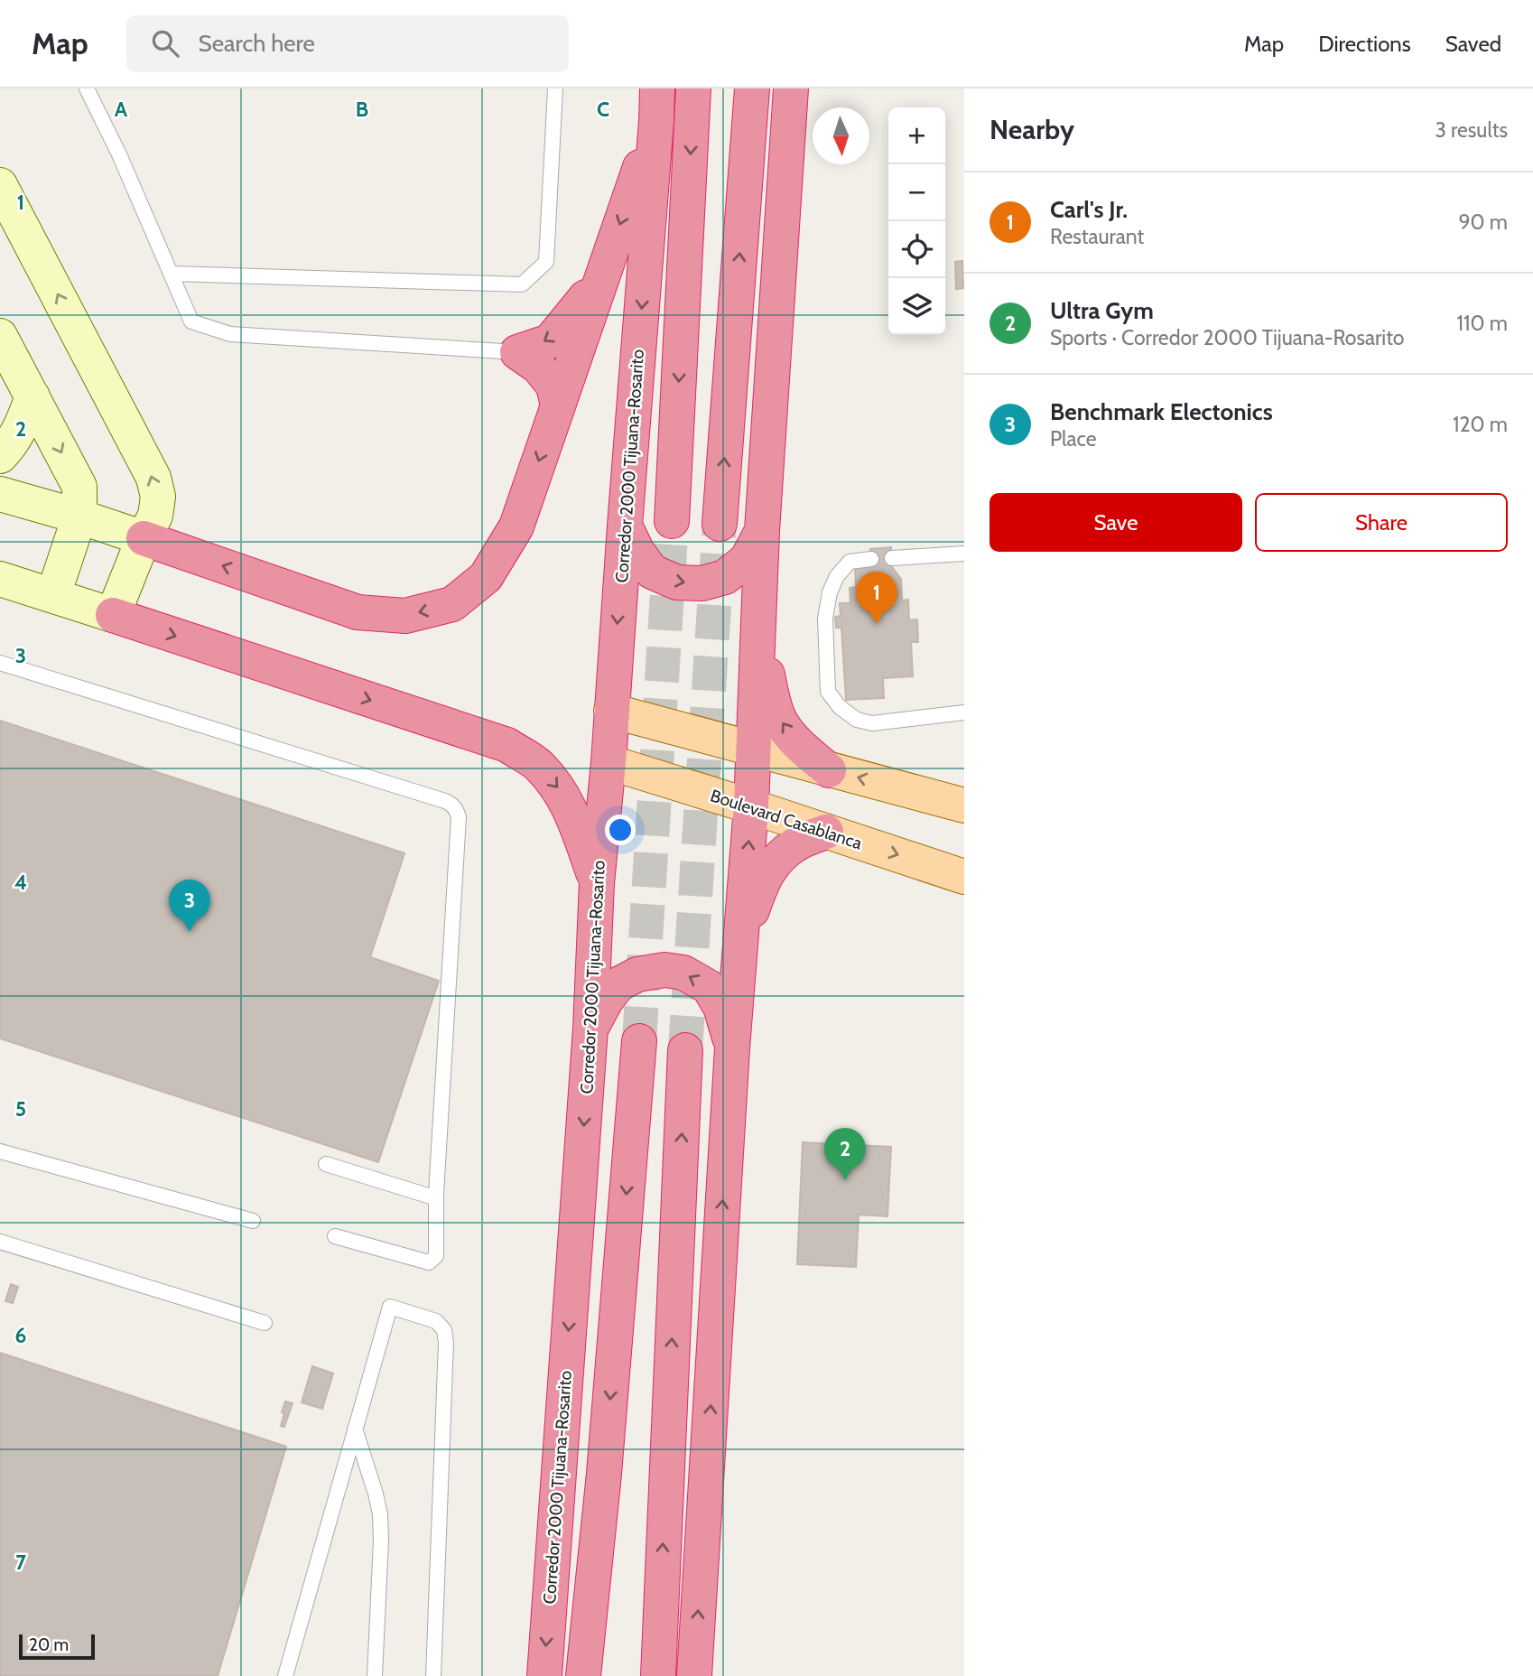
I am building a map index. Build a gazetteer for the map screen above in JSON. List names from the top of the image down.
{
  "streets": {
    "highway": ["Corredor 2000 Tijuana-Rosarito"],
    "main road": ["Boulevard Casablanca"]
  },
  "crossings": [
    ["Corredor 2000 Tijuana-Rosarito", "Boulevard Casablanca"]
  ],
  "scale_bar": "20 m",
  "north": "bottom",
  "page": {
    "header": "Map",
    "search": "Search here",
    "nav": ["Map", "Directions", "Saved"],
    "heading": ["Nearby", "3 results"],
    "map_buttons": ["+", "−"],
    "list": [
      {
        "mark": "1",
        "name": "Carl's Jr.",
        "note": "Restaurant",
        "value": "90 m"
      },
      {
        "mark": "2",
        "name": "Ultra Gym",
        "note": "Sports · Corredor 2000 Tijuana-Rosarito",
        "value": "110 m"
      },
      {
        "mark": "3",
        "name": "Benchmark Electonics",
        "note": "Place",
        "value": "120 m"
      }
    ],
    "buttons": ["Save", "Share"],
    "pins": ["1", "3", "2"],
    "scale": "20 m"
  },
  "grid": {
    "columns": ["A", "B", "C"],
    "rows": [
      "1",
      "2",
      "3",
      "4",
      "5",
      "6",
      "7"
    ]
  }
}
